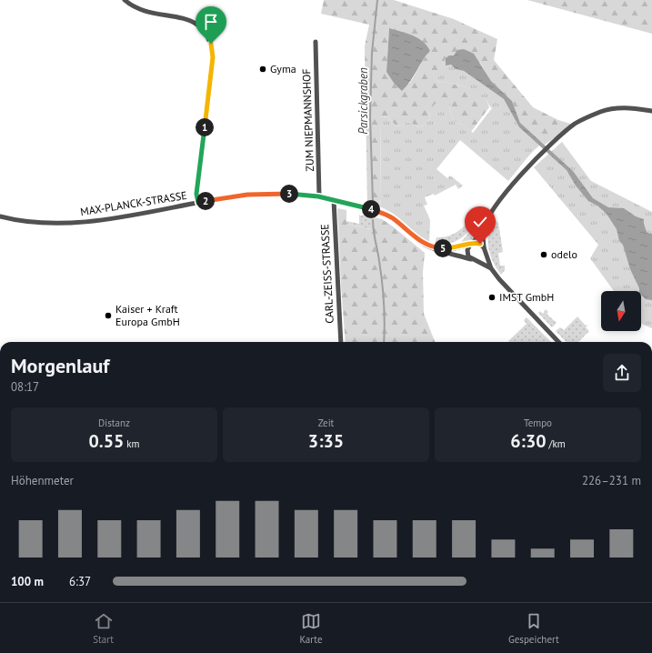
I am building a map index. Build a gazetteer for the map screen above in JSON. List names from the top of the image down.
{
  "streets": {
    "street": ["ZUM NIEPMANNSHOF", "MAX-PLANCK-STRASSE", "CARL-ZEISS-STRASSE"]
  },
  "crossings": [
    ["ZUM NIEPMANNSHOF", "MAX-PLANCK-STRASSE"],
    ["MAX-PLANCK-STRASSE", "CARL-ZEISS-STRASSE"]
  ],
  "water": ["Parsickgraben"],
  "places": [
    "Gyma",
    "odelo",
    "IMST GmbH",
    "Kaiser + Kraft Europa GmbH"
  ],
  "north": "bottom",
  "page": {
    "pins": [
      "1",
      "3",
      "2",
      "4",
      "5"
    ],
    "heading": ["Morgenlauf", "08:17"],
    "stats": [
      ["Distanz", "0.55 km"],
      ["Zeit", "3:35"],
      ["Tempo", "6:30 /km"]
    ],
    "chart": ["Höhenmeter", "226–231 m"],
    "list": [
      {
        "name": "100 m",
        "note": "6:37"
      }
    ],
    "tabs": ["Start", "Karte", "Gespeichert"]
  }
}
